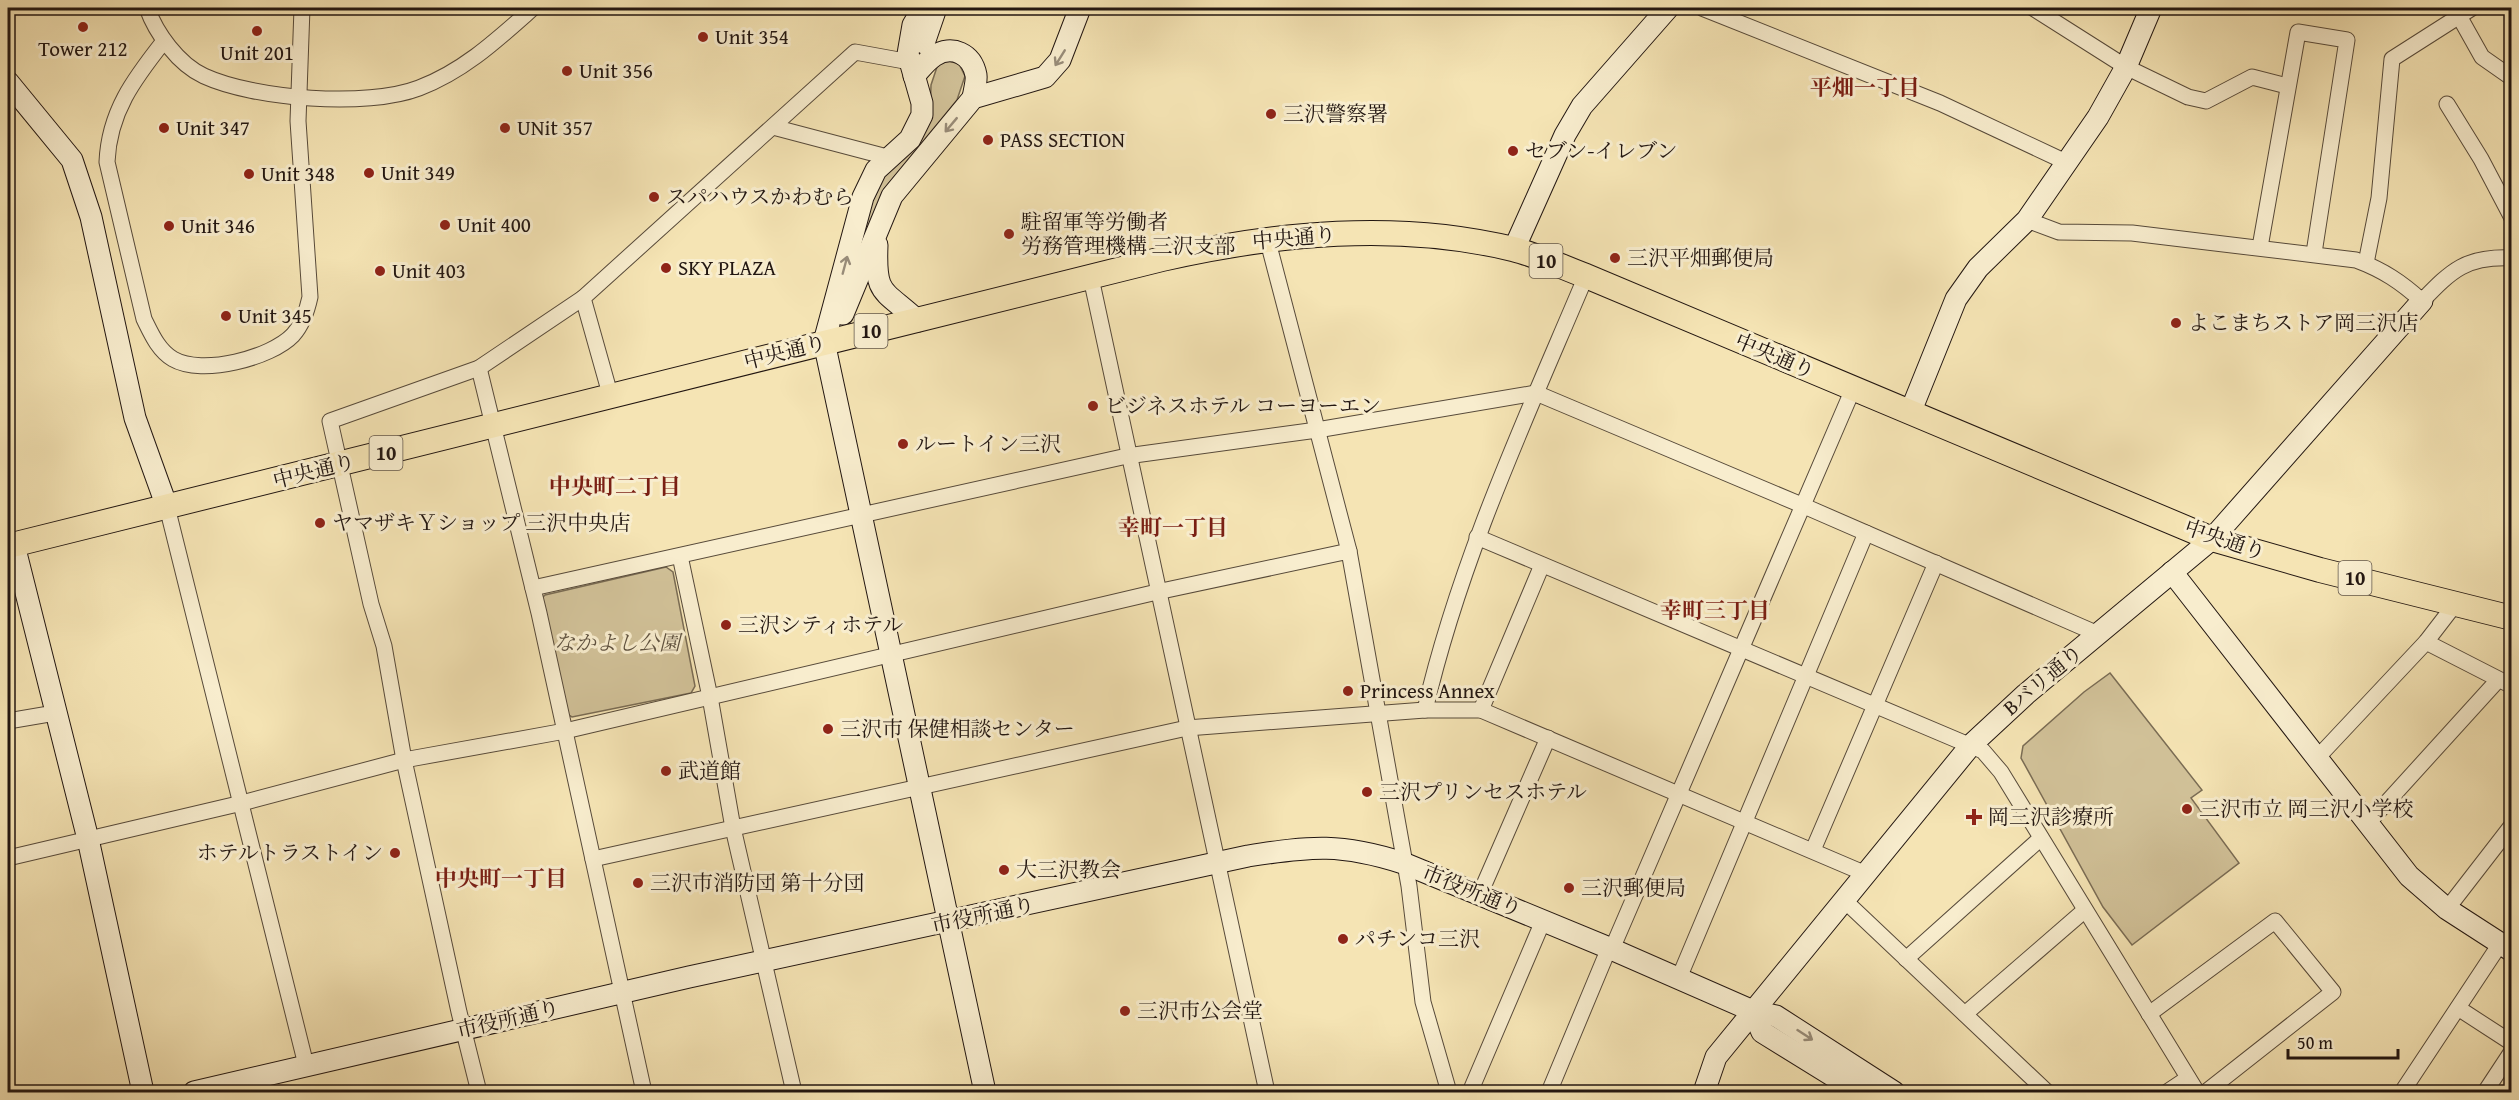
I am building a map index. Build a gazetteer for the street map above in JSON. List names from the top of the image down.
{
  "streets": {
    "main road": ["中央通り", "10"],
    "street": ["Bバリ通り", "市役所通り"]
  },
  "crossings": [
    ["中央通り", "Bバリ通り"],
    ["Bバリ通り", "市役所通り"]
  ],
  "districts": [
    "平畑一丁目",
    "中央町二丁目",
    "幸町一丁目",
    "幸町三丁目",
    "中央町一丁目"
  ],
  "parks": ["なかよし公園"],
  "places": {
    "other": [
      "Tower 212",
      "Unit 201",
      "Unit 354",
      "Unit 356",
      "三沢警察署",
      "Unit 347",
      "UNit 357",
      "PASS SECTION",
      "セブン-イレブン",
      "Unit 349",
      "Unit 348",
      "スパハウスかわむら",
      "Unit 400",
      "Unit 346",
      "駐留軍等労働者 労務管理機構 三沢支部",
      "三沢平畑郵便局",
      "SKY PLAZA",
      "Unit 403",
      "Unit 345",
      "よこまちストア岡三沢店",
      "ビジネスホテル コーヨーエン",
      "ルートイン三沢",
      "ヤマザキＹショップ 三沢中央店",
      "三沢シティホテル",
      "Princess Annex",
      "三沢市 保健相談センター",
      "武道館",
      "三沢プリンセスホテル",
      "三沢市立 岡三沢小学校",
      "ホテルトラストイン",
      "大三沢教会",
      "三沢市消防団 第十分団",
      "三沢郵便局",
      "パチンコ三沢",
      "三沢市公会堂"
    ],
    "health": ["岡三沢診療所"]
  },
  "scale_bar": "50 m"
}
